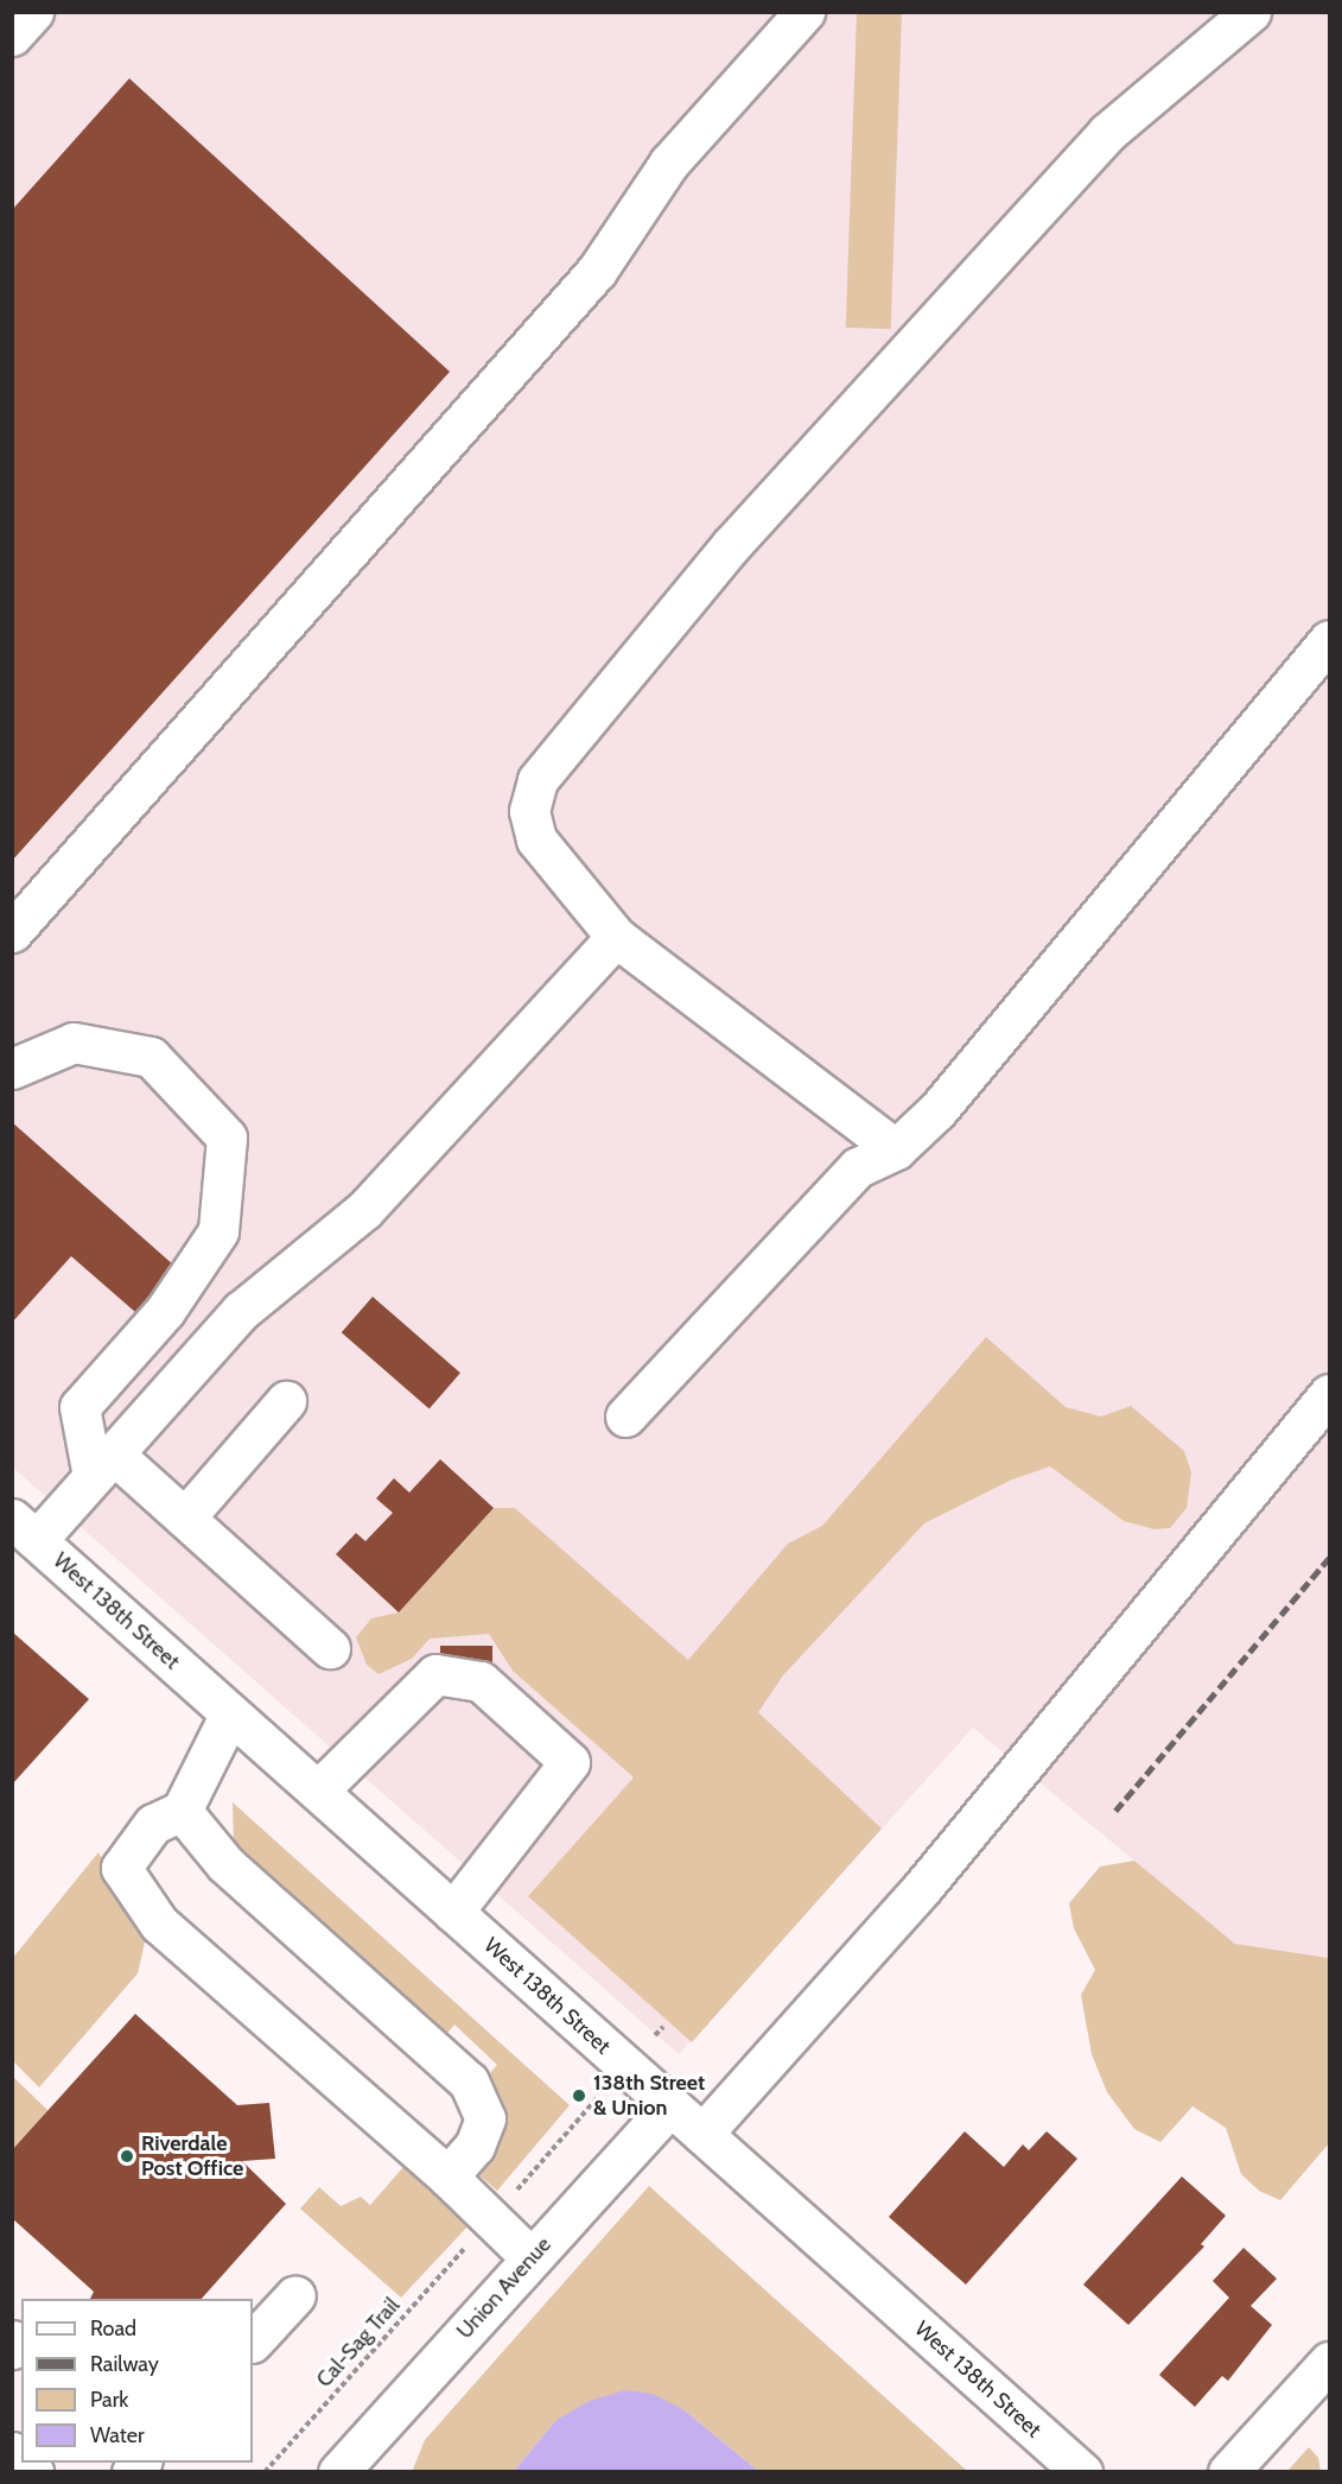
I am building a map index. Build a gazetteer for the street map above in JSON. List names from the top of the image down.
{
  "streets": {
    "street": ["West 138th Street", "Union Avenue"],
    "path": ["Cal-Sag Trail"]
  },
  "crossings": [
    ["West 138th Street", "Union Avenue"]
  ],
  "places": ["138th Street & Union", "Riverdale Post Office"],
  "legend": [
    "Road",
    "Railway",
    "Park",
    "Water"
  ]
}
